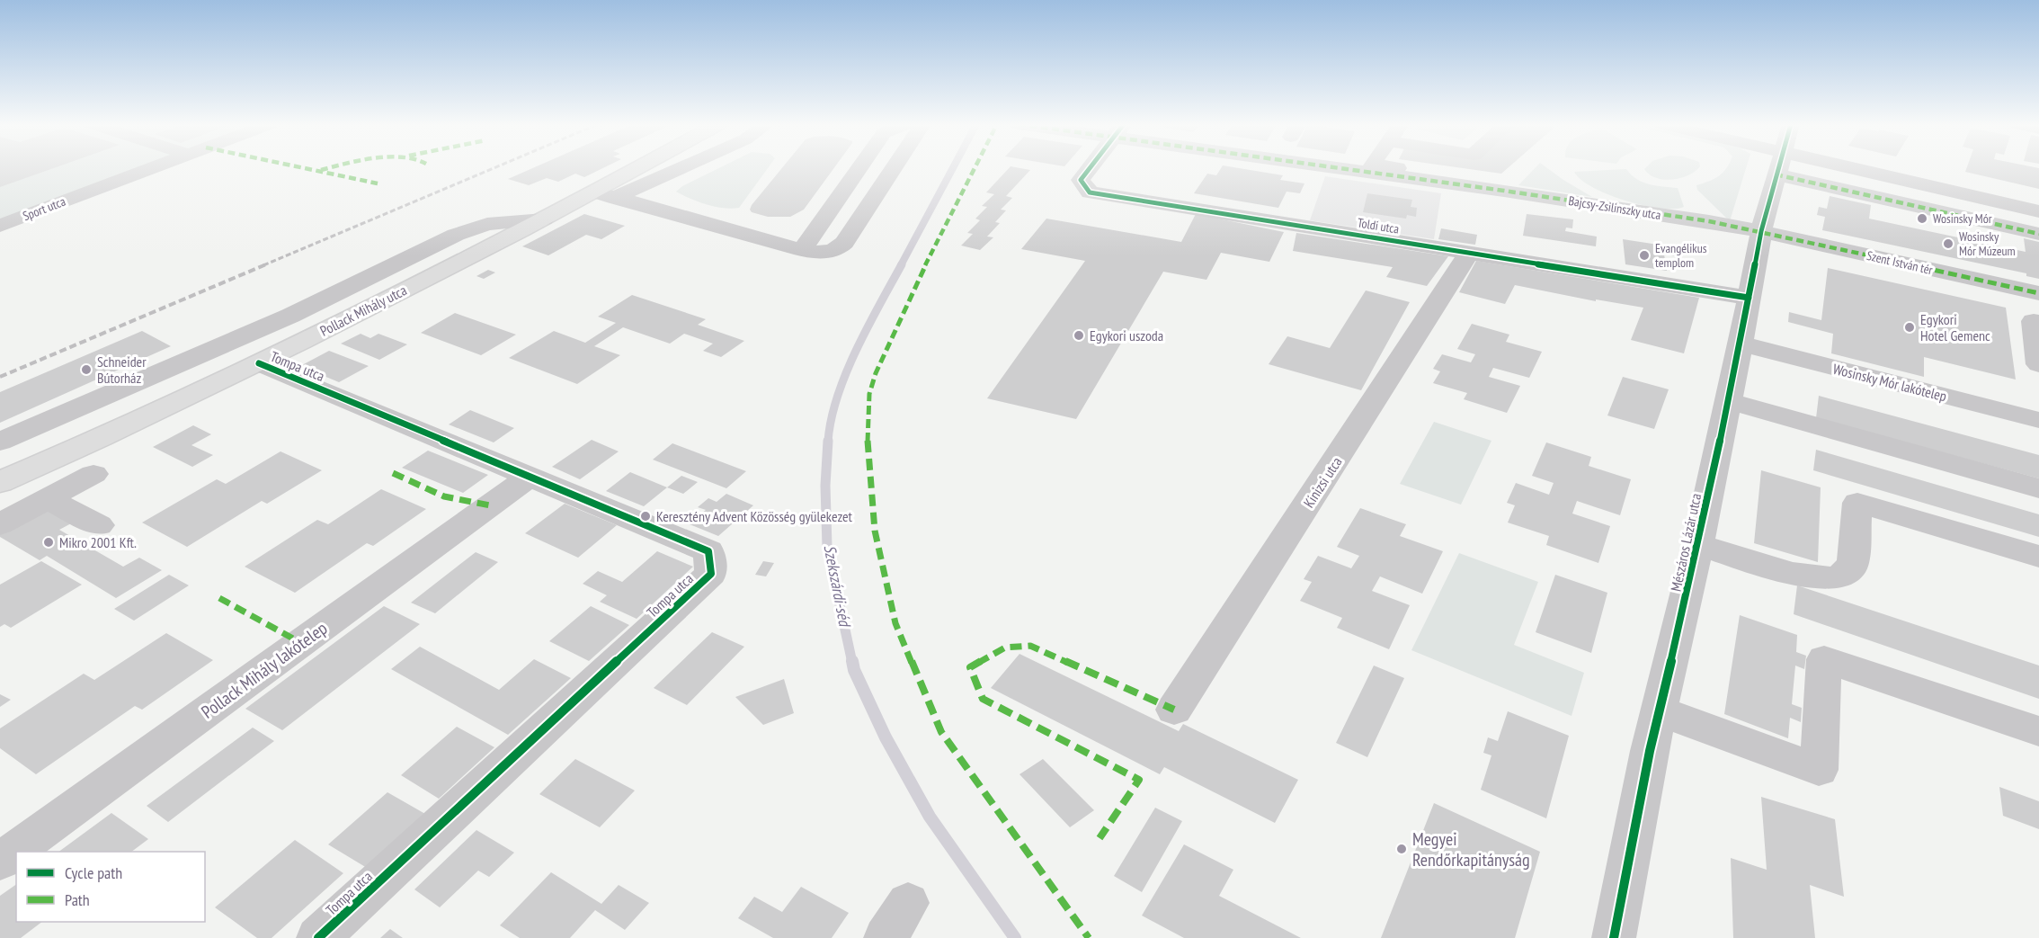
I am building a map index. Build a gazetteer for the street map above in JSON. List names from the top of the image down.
{
  "streets": {
    "main road": ["Pollack Mihály utca"],
    "street": [
      "Bajcsy-Zsilinszky utca",
      "Sport utca",
      "Toldi utca",
      "Szent István tér",
      "Tompa utca",
      "Wosinsky Mór lakótelep",
      "Kinizsi utca",
      "Mészáros Lázár utca",
      "Pollack Mihály lakótelep"
    ]
  },
  "crossings": [
    ["Bajcsy-Zsilinszky utca", "Szent István tér"],
    ["Bajcsy-Zsilinszky utca", "Mészáros Lázár utca"],
    ["Toldi utca", "Kinizsi utca"],
    ["Toldi utca", "Mészáros Lázár utca"],
    ["Szent István tér", "Mészáros Lázár utca"],
    ["Pollack Mihály utca", "Tompa utca"],
    ["Tompa utca", "Pollack Mihály lakótelep"],
    ["Wosinsky Mór lakótelep", "Mészáros Lázár utca"]
  ],
  "water": ["Szekszárdi-séd"],
  "places": [
    "Wosinsky Mór",
    "Wosinsky Mór Múzeum",
    "Evangélikus templom",
    "Egykori Hotel Gemenc",
    "Egykori uszoda",
    "Schneider Bútorház",
    "Keresztény Advent Közösség gyülekezet",
    "Mikro 2001 Kft.",
    "Megyei Rendőrkapitányság"
  ],
  "legend": ["Cycle path", "Path"]
}
